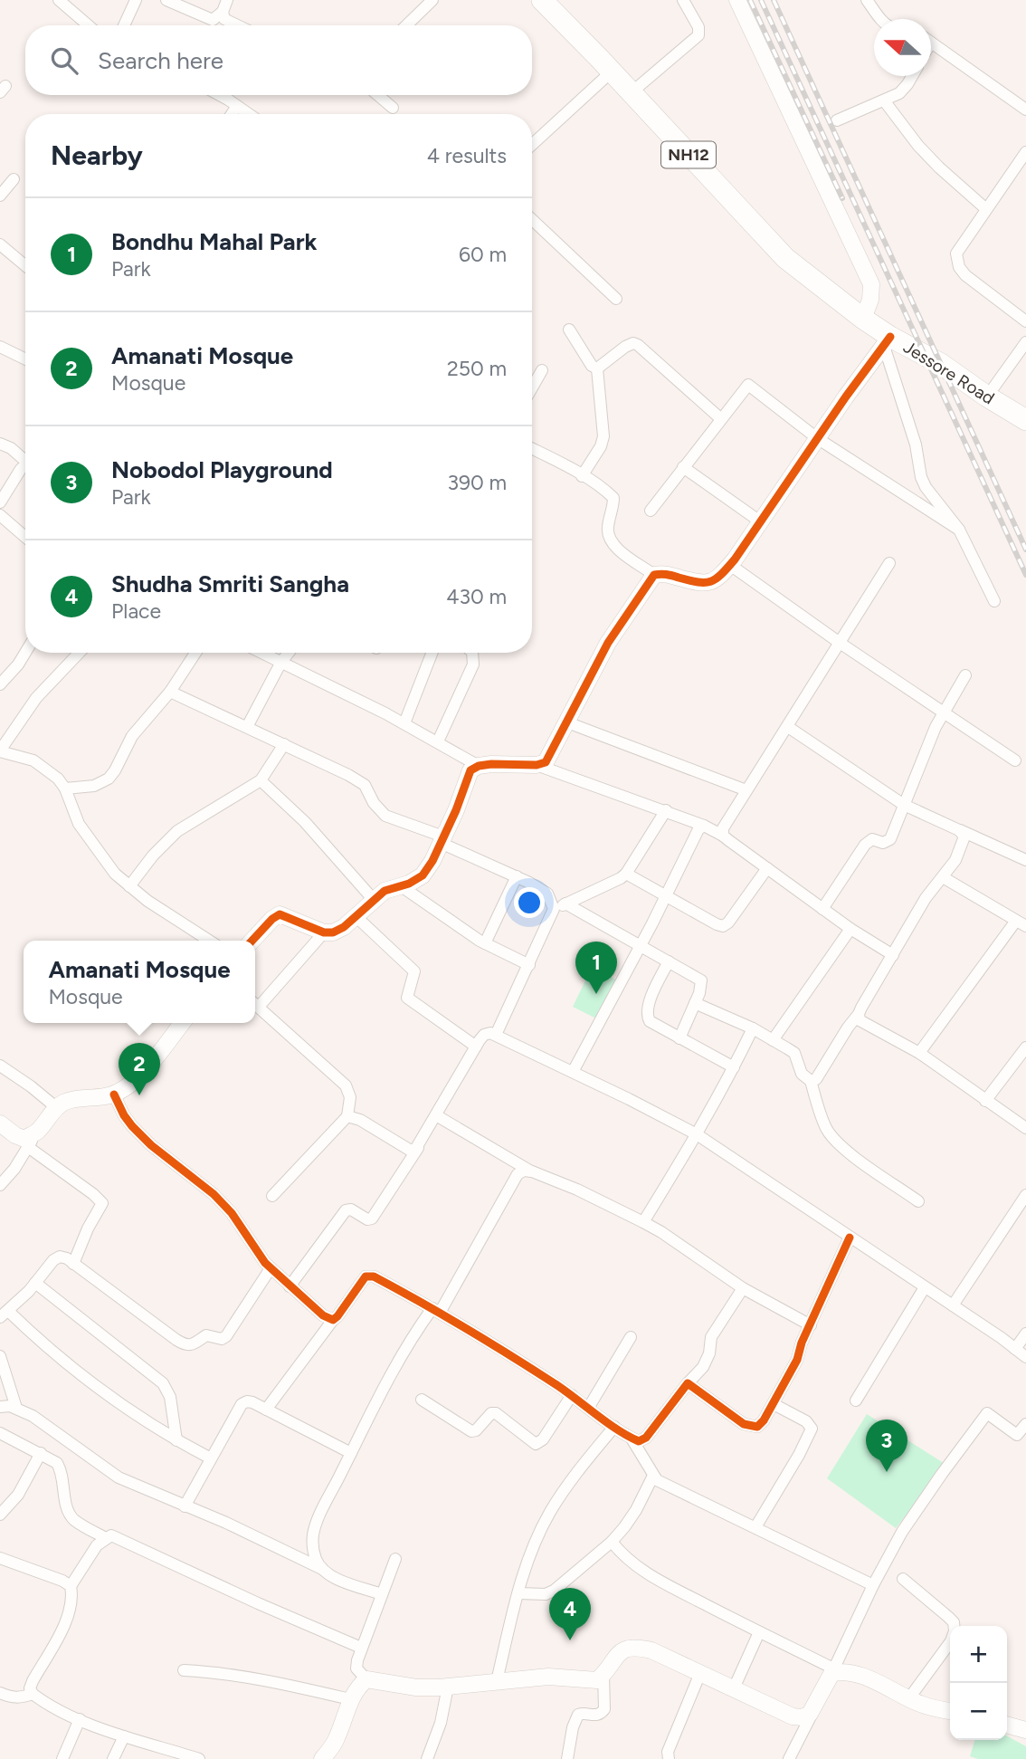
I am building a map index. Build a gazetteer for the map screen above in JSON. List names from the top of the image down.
{
  "streets": {
    "highway": ["NH12", "Jessore Road"]
  },
  "crossings": [
    ["NH12", "Jessore Road"]
  ],
  "north": "left",
  "page": {
    "search": "Search here",
    "heading": ["Nearby", "4 results"],
    "list": [
      {
        "mark": "1",
        "name": "Bondhu Mahal Park",
        "note": "Park",
        "value": "60 m"
      },
      {
        "mark": "2",
        "name": "Amanati Mosque",
        "note": "Mosque",
        "value": "250 m"
      },
      {
        "mark": "3",
        "name": "Nobodol Playground",
        "note": "Park",
        "value": "390 m"
      },
      {
        "mark": "4",
        "name": "Shudha Smriti Sangha",
        "note": "Place",
        "value": "430 m"
      }
    ],
    "popup": ["Amanati Mosque", "Mosque"],
    "pins": [
      "1",
      "2",
      "3",
      "4"
    ],
    "map_buttons": ["+", "−"]
  }
}
